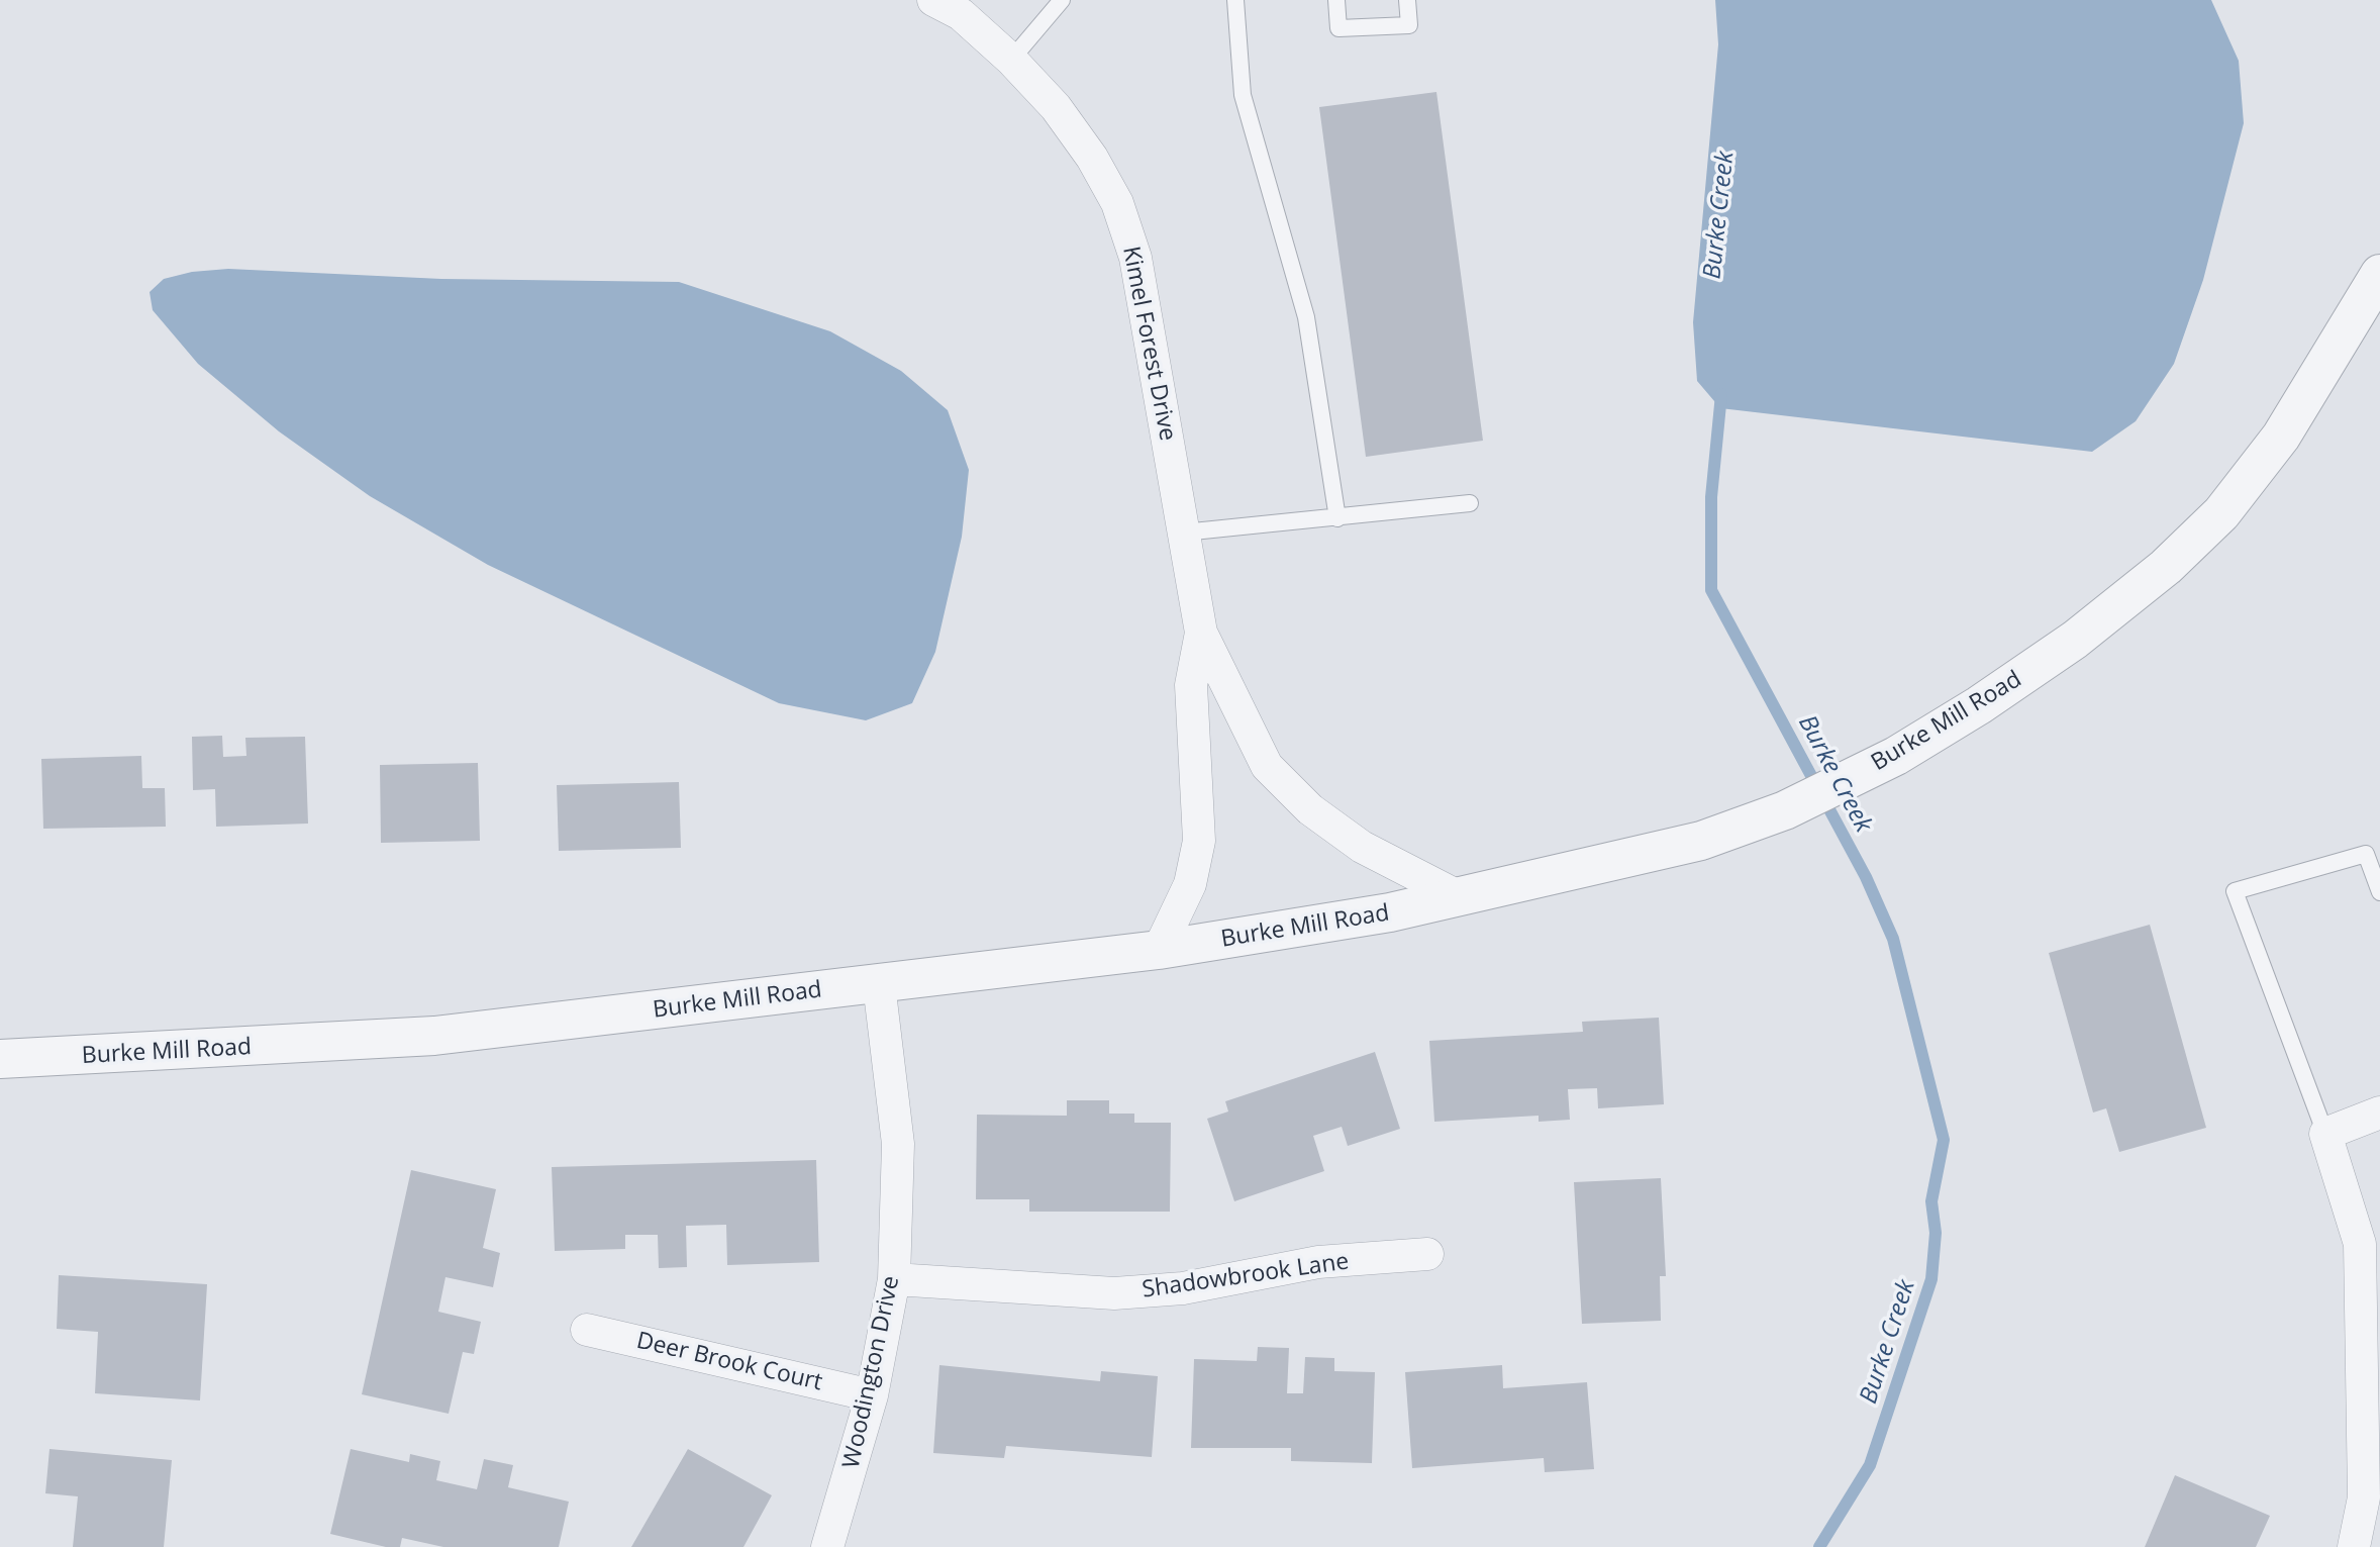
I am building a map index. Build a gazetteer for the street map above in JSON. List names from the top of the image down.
{
  "streets": {
    "street": [
      "Kimel Forest Drive",
      "Burke Mill Road",
      "Shadowbrook Lane",
      "Deer Brook Court",
      "Woodington Drive"
    ]
  },
  "crossings": [
    ["Kimel Forest Drive", "Burke Mill Road"],
    ["Burke Mill Road", "Woodington Drive"],
    ["Shadowbrook Lane", "Woodington Drive"],
    ["Deer Brook Court", "Woodington Drive"]
  ],
  "water": ["Burke Creek"]
}
